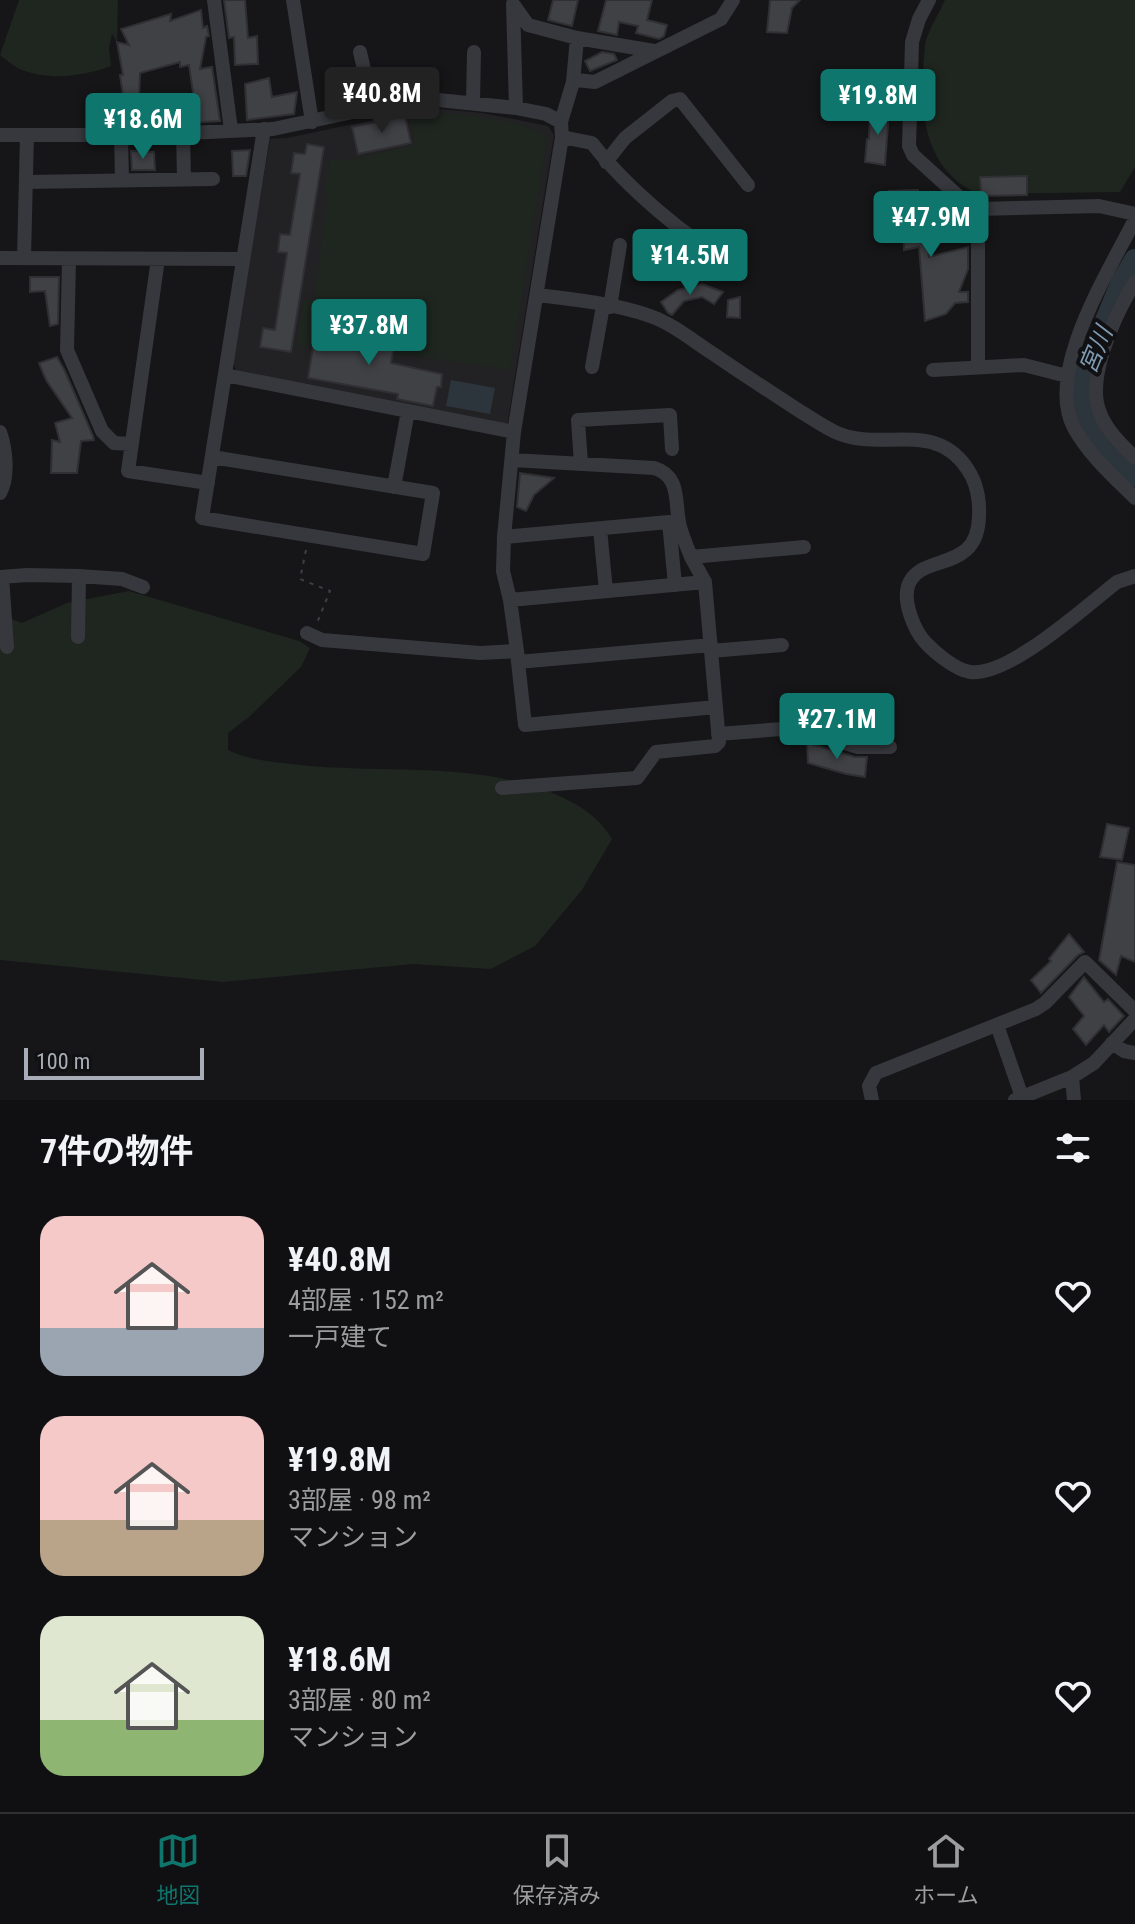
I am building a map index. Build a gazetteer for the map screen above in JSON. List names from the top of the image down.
{
  "water": ["宮川"],
  "scale_bar": "100 m",
  "page": {
    "price": [
      "¥40.8M",
      "¥19.8M",
      "¥18.6M",
      "¥47.9M",
      "¥14.5M",
      "¥37.8M",
      "¥27.1M"
    ],
    "scale": "100 m",
    "heading": "7件の物件",
    "list": [
      {
        "name": "¥40.8M",
        "note": "4部屋 · 152 m² · 一戸建て"
      },
      {
        "name": "¥19.8M",
        "note": "3部屋 · 98 m² · マンション"
      },
      {
        "name": "¥18.6M",
        "note": "3部屋 · 80 m² · マンション"
      }
    ],
    "tabs": ["地図", "保存済み", "ホーム"]
  }
}
